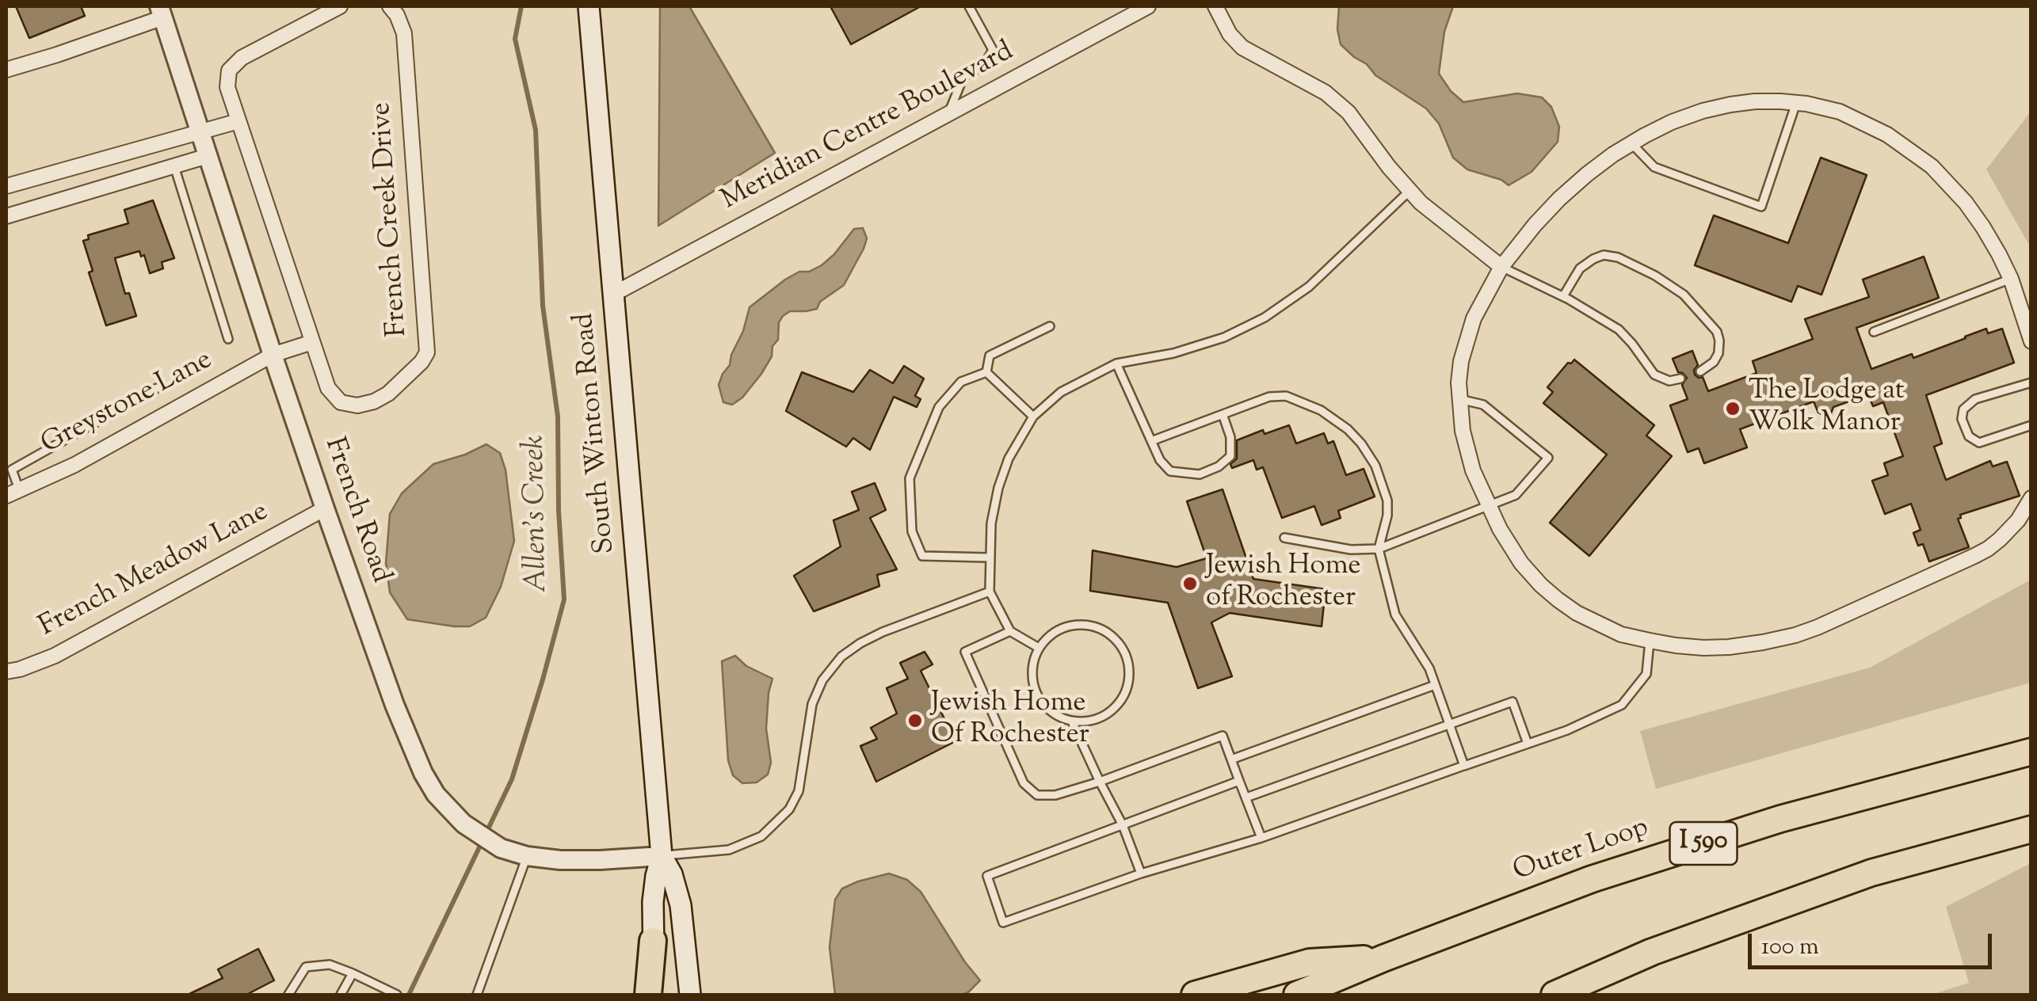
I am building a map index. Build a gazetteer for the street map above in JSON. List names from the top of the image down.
{
  "streets": {
    "highway": ["I 590", "Outer Loop"],
    "main road": ["South Winton Road"],
    "street": [
      "Meridian Centre Boulevard",
      "French Creek Drive",
      "Greystone Lane",
      "French Road",
      "French Meadow Lane"
    ]
  },
  "crossings": [
    ["Meridian Centre Boulevard", "South Winton Road"],
    ["Greystone Lane", "French Road"],
    ["South Winton Road", "French Road"],
    ["French Road", "French Meadow Lane"]
  ],
  "water": ["Allen's Creek"],
  "places": ["The Lodge at Wolk Manor", "Jewish Home of Rochester", "Jewish Home Of Rochester"],
  "scale_bar": "100 m"
}
